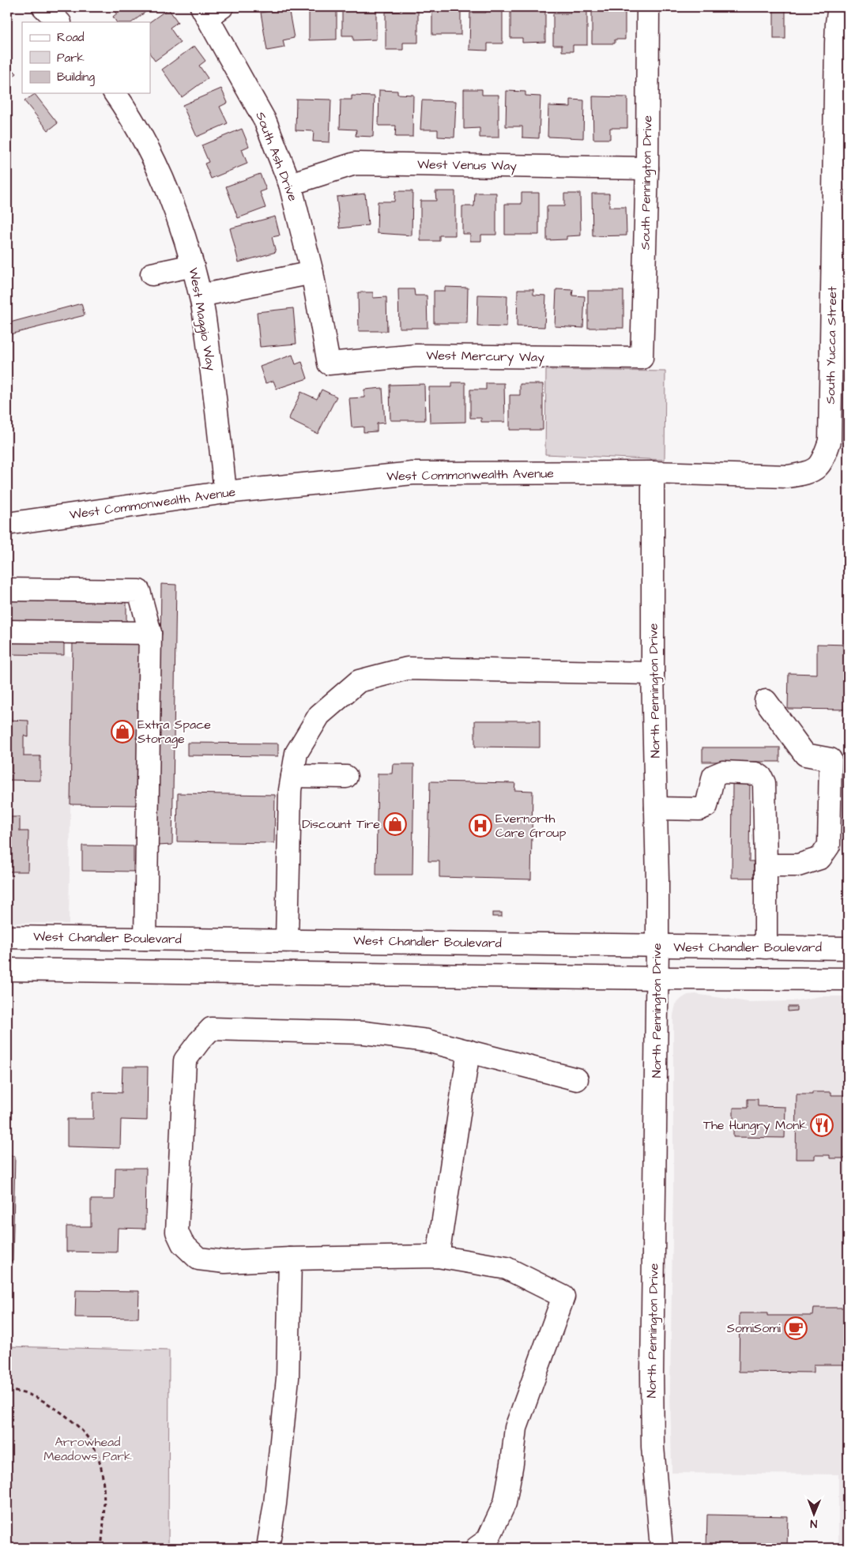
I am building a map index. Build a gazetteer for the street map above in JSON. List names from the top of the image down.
{
  "streets": {
    "street": [
      "South Ash Drive",
      "West Venus Way",
      "South Pennington Drive",
      "West Maggio Way",
      "South Yucca Street",
      "West Mercury Way",
      "West Commonwealth Avenue",
      "North Pennington Drive",
      "West Chandler Boulevard"
    ]
  },
  "crossings": [
    ["South Ash Drive", "West Venus Way"],
    ["South Ash Drive", "West Mercury Way"],
    ["West Venus Way", "South Pennington Drive"],
    ["South Pennington Drive", "West Mercury Way"],
    ["West Maggio Way", "West Commonwealth Avenue"],
    ["South Yucca Street", "West Commonwealth Avenue"],
    ["West Commonwealth Avenue", "North Pennington Drive"],
    ["North Pennington Drive", "West Chandler Boulevard"]
  ],
  "parks": ["Arrowhead Meadows Park"],
  "places": {
    "shop": ["Extra Space Storage", "Discount Tire"],
    "hospital": ["Evernorth Care Group"],
    "restaurant": ["The Hungry Monk"],
    "cafe": ["SomiSomi"]
  },
  "legend": ["Road", "Park", "Building"],
  "north": "bottom"
}
